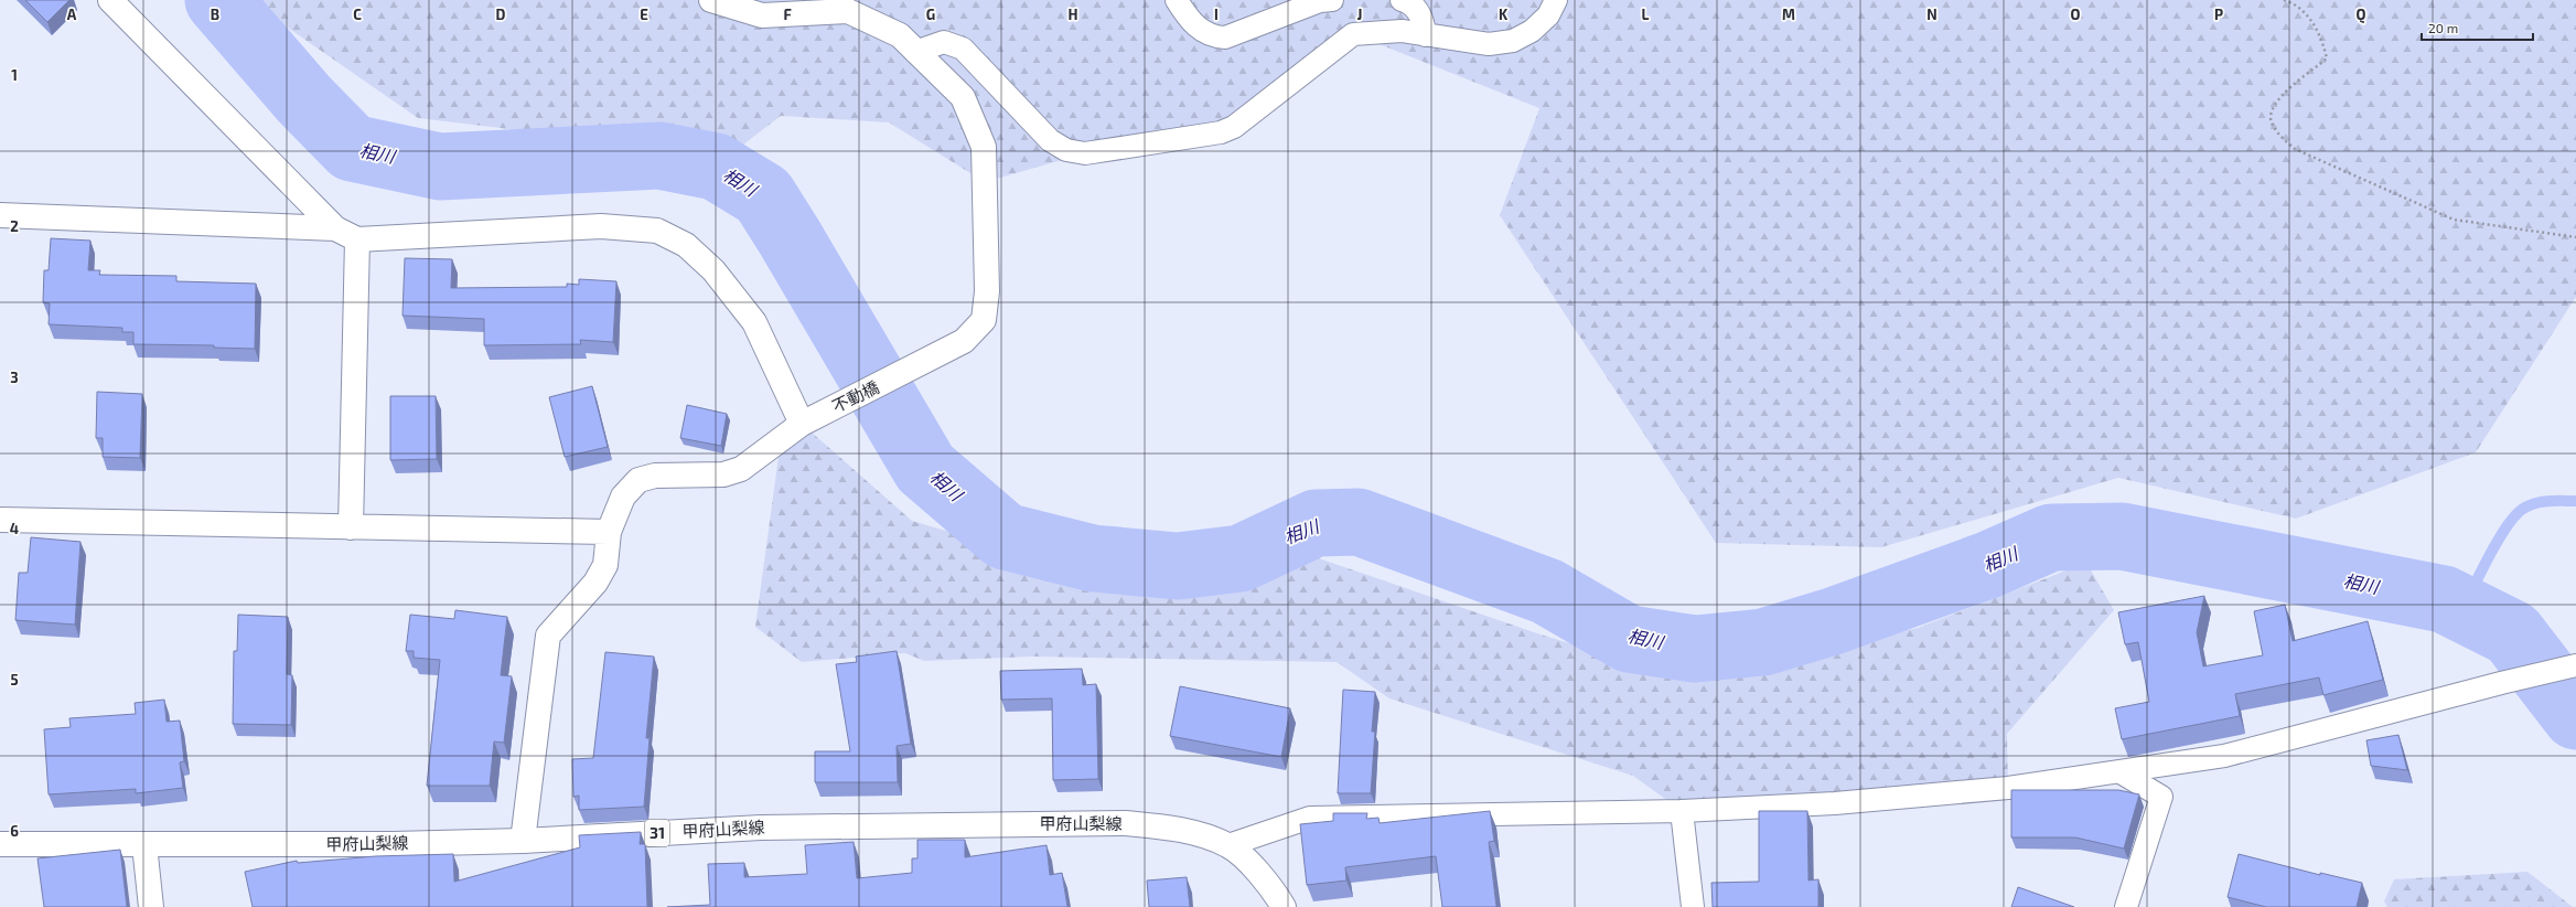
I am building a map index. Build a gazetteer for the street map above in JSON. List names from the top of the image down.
{
  "streets": {
    "street": ["不動橋", "甲府山梨線", "31"]
  },
  "crossings": [
    ["不動橋", "甲府山梨線"]
  ],
  "water": ["相川"],
  "scale_bar": "20 m",
  "grid": {
    "columns": [
      "A",
      "B",
      "C",
      "D",
      "E",
      "F",
      "G",
      "H",
      "I",
      "J",
      "K",
      "L",
      "M",
      "N",
      "O",
      "P",
      "Q"
    ],
    "rows": [
      "1",
      "2",
      "3",
      "4",
      "5",
      "6"
    ]
  }
}
